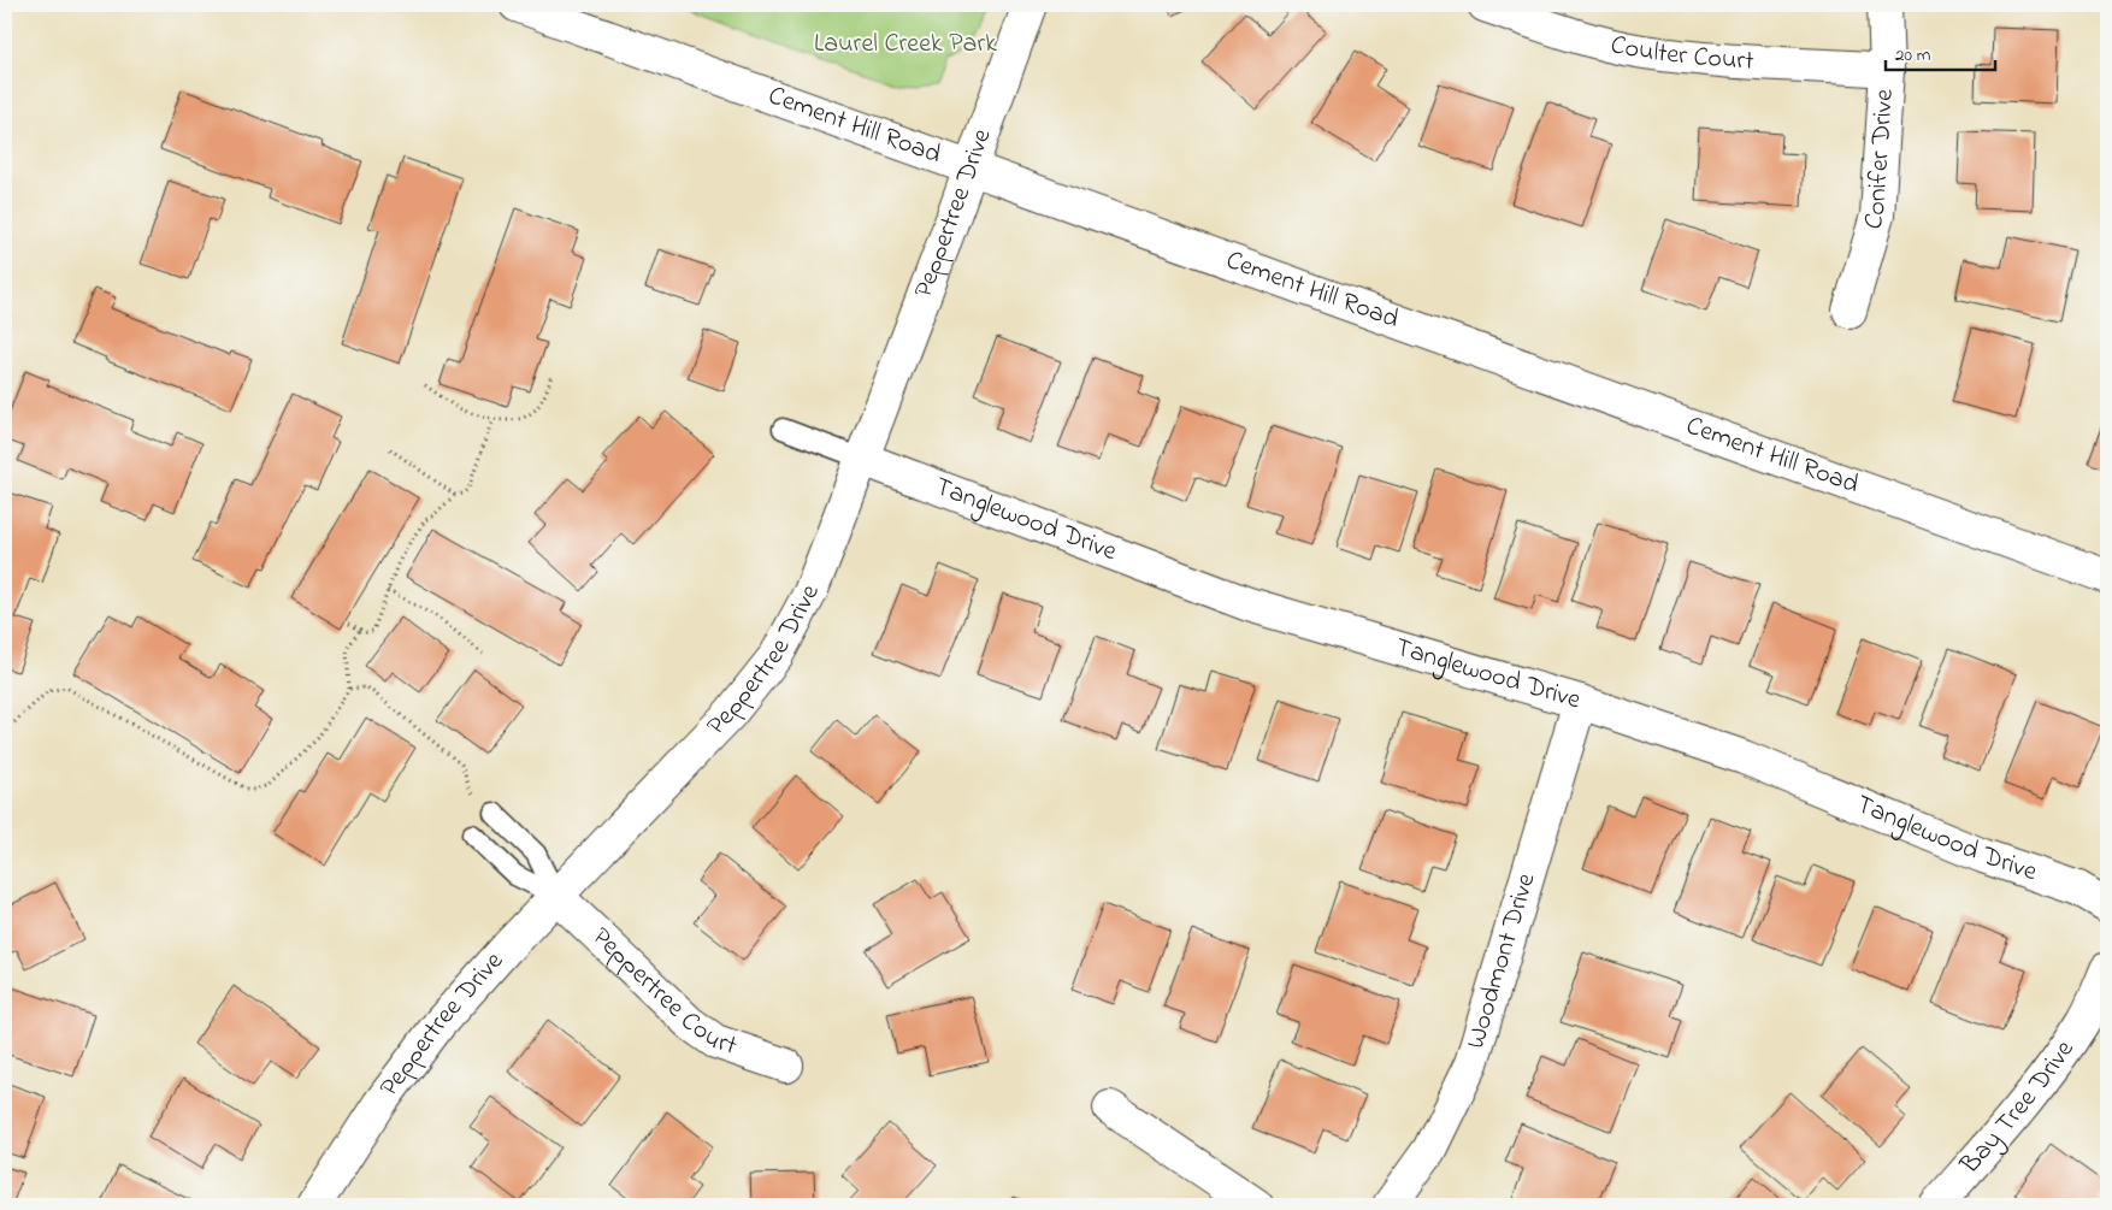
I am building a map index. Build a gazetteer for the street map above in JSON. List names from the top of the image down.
{
  "streets": {
    "street": [
      "Coulter Court",
      "Cement Hill Road",
      "Conifer Drive",
      "Peppertree Drive",
      "Tanglewood Drive",
      "Woodmont Drive",
      "Peppertree Court",
      "Bay Tree Drive"
    ]
  },
  "crossings": [
    ["Coulter Court", "Conifer Drive"],
    ["Cement Hill Road", "Peppertree Drive"],
    ["Peppertree Drive", "Tanglewood Drive"],
    ["Peppertree Drive", "Peppertree Court"],
    ["Tanglewood Drive", "Woodmont Drive"]
  ],
  "parks": ["Laurel Creek Park"],
  "scale_bar": "20 m"
}
